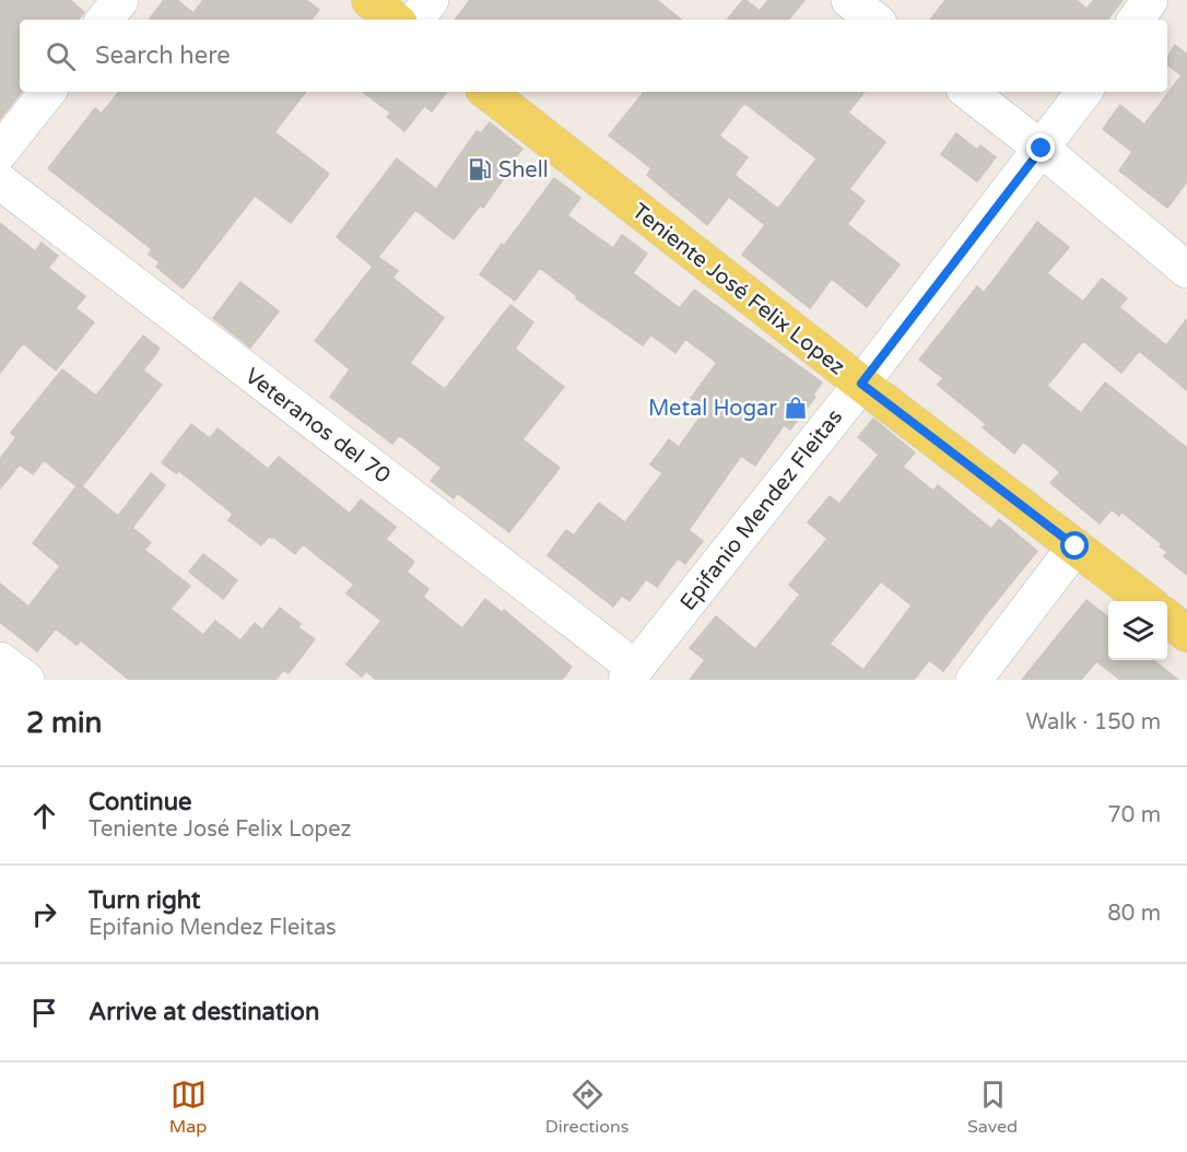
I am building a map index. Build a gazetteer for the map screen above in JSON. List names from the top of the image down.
{
  "streets": {
    "main road": ["Teniente José Felix Lopez"],
    "street": ["Veteranos del 70", "Epifanio Mendez Fleitas"]
  },
  "crossings": [
    ["Teniente José Felix Lopez", "Epifanio Mendez Fleitas"],
    ["Veteranos del 70", "Epifanio Mendez Fleitas"]
  ],
  "places": {
    "fuel station": ["Shell"],
    "shop": ["Metal Hogar"]
  },
  "page": {
    "search": "Search here",
    "heading": ["2 min", "Walk · 150 m"],
    "list": [
      ["Continue", "Teniente José Felix Lopez", "70 m"],
      ["Turn right", "Epifanio Mendez Fleitas", "80 m"],
      "Arrive at destination"
    ],
    "nav": ["Map", "Directions", "Saved"]
  }
}
